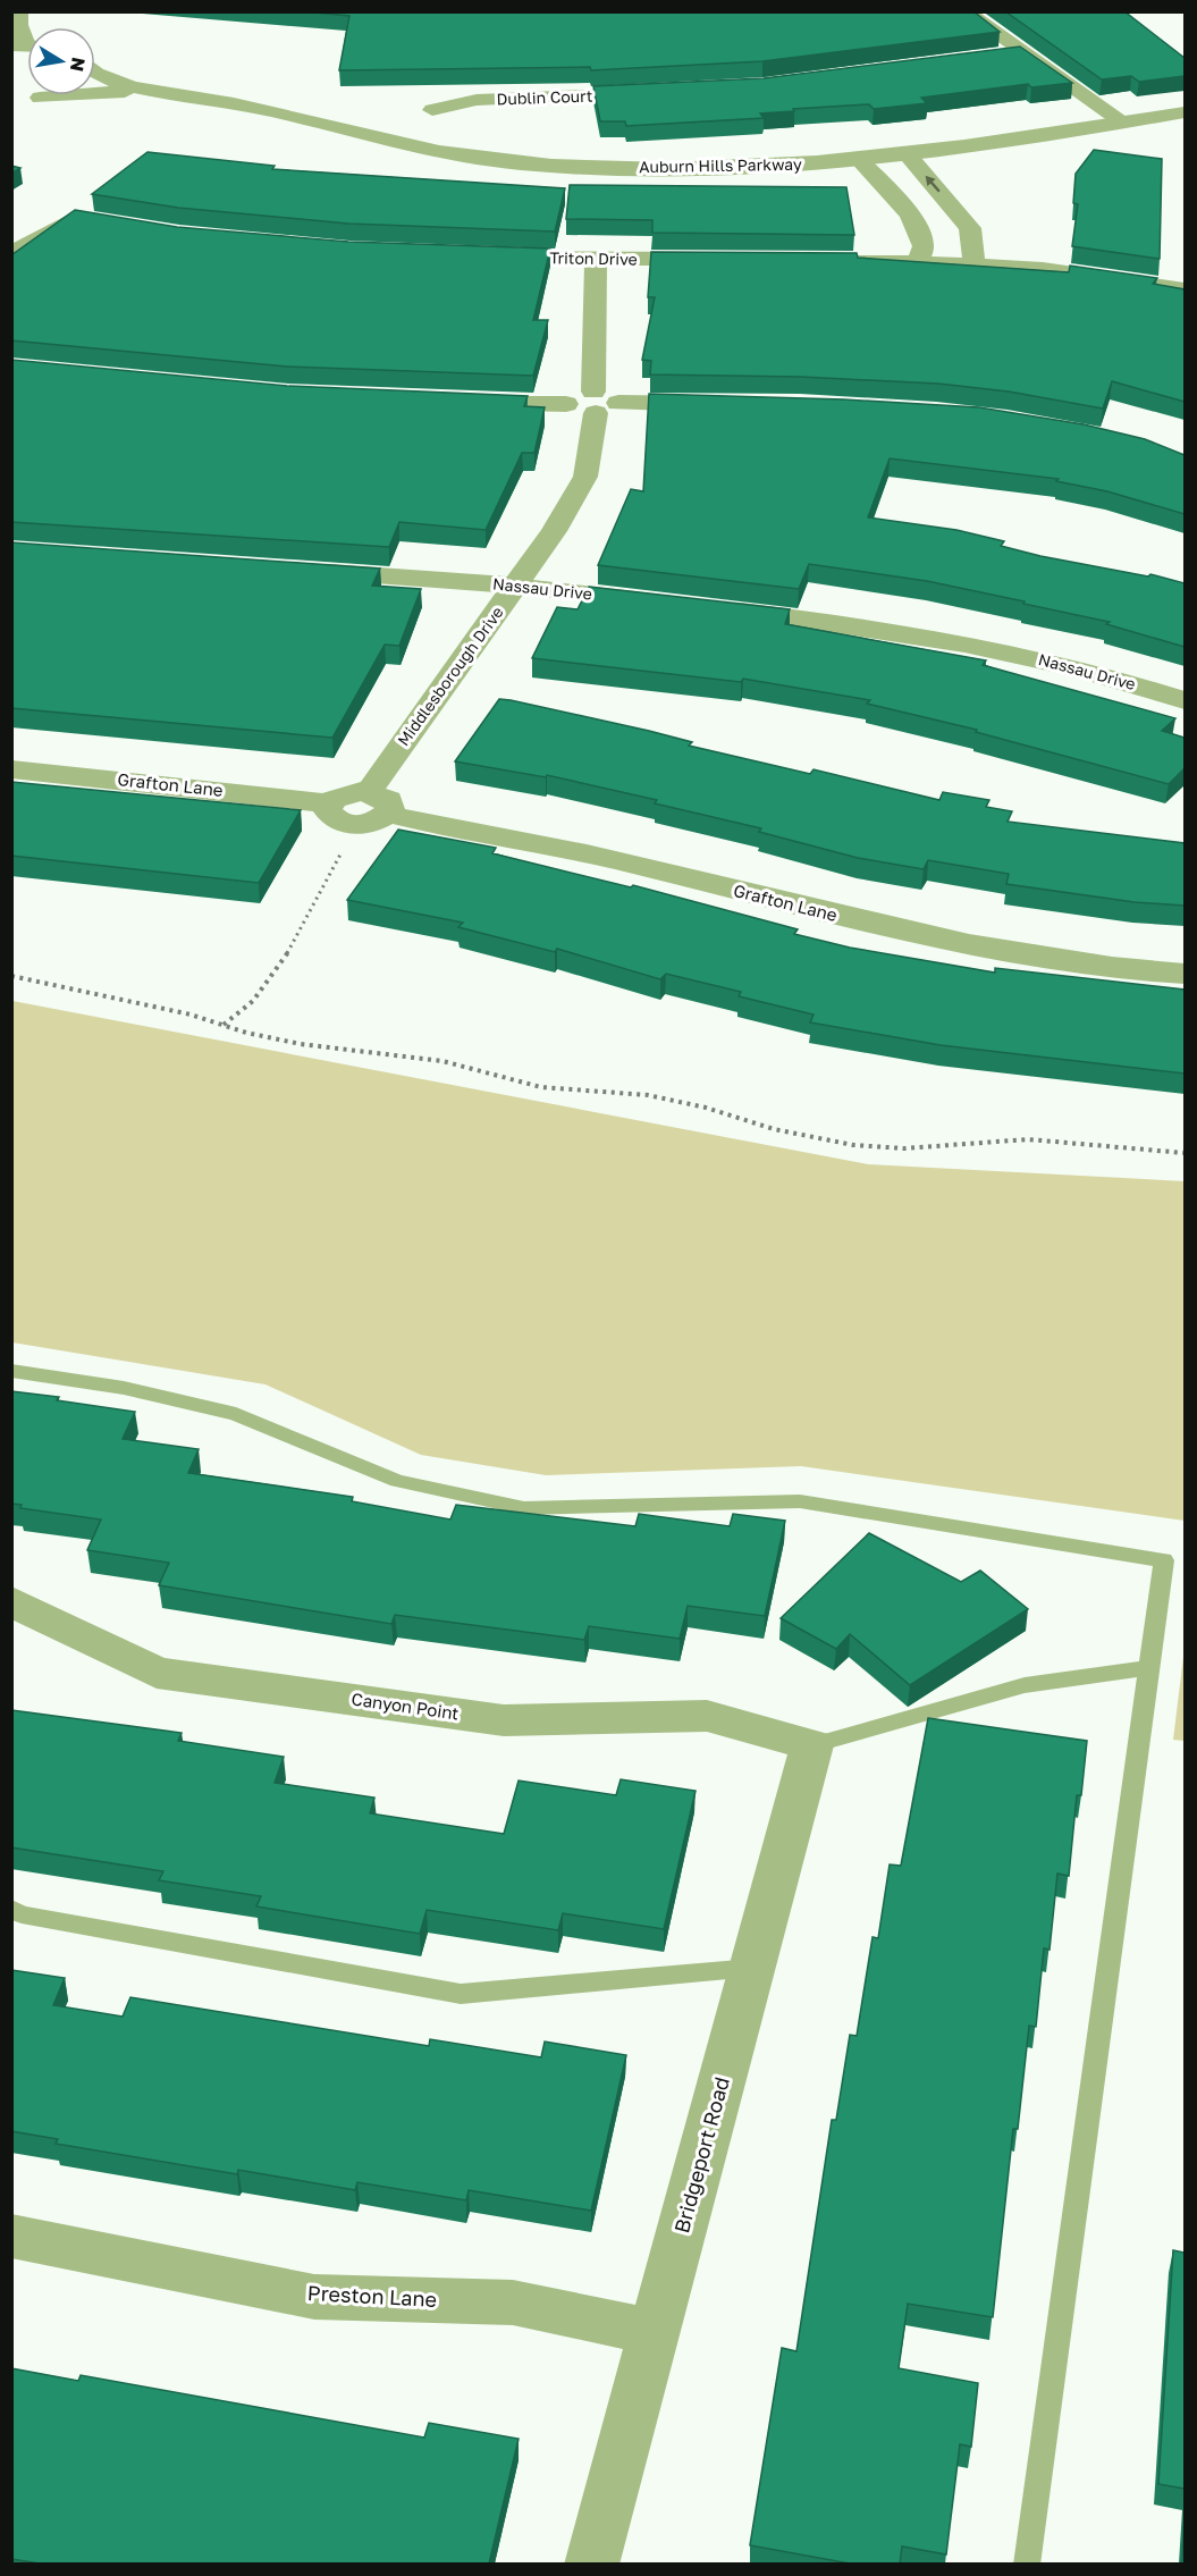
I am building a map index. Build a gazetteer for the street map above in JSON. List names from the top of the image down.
{
  "streets": {
    "street": [
      "Dublin Court",
      "Auburn Hills Parkway",
      "Triton Drive",
      "Nassau Drive",
      "Middlesborough Drive",
      "Grafton Lane",
      "Canyon Point",
      "Bridgeport Road",
      "Preston Lane"
    ]
  },
  "crossings": [
    ["Triton Drive", "Middlesborough Drive"],
    ["Nassau Drive", "Middlesborough Drive"],
    ["Middlesborough Drive", "Grafton Lane"],
    ["Canyon Point", "Bridgeport Road"],
    ["Bridgeport Road", "Preston Lane"]
  ],
  "north": "right"
}
